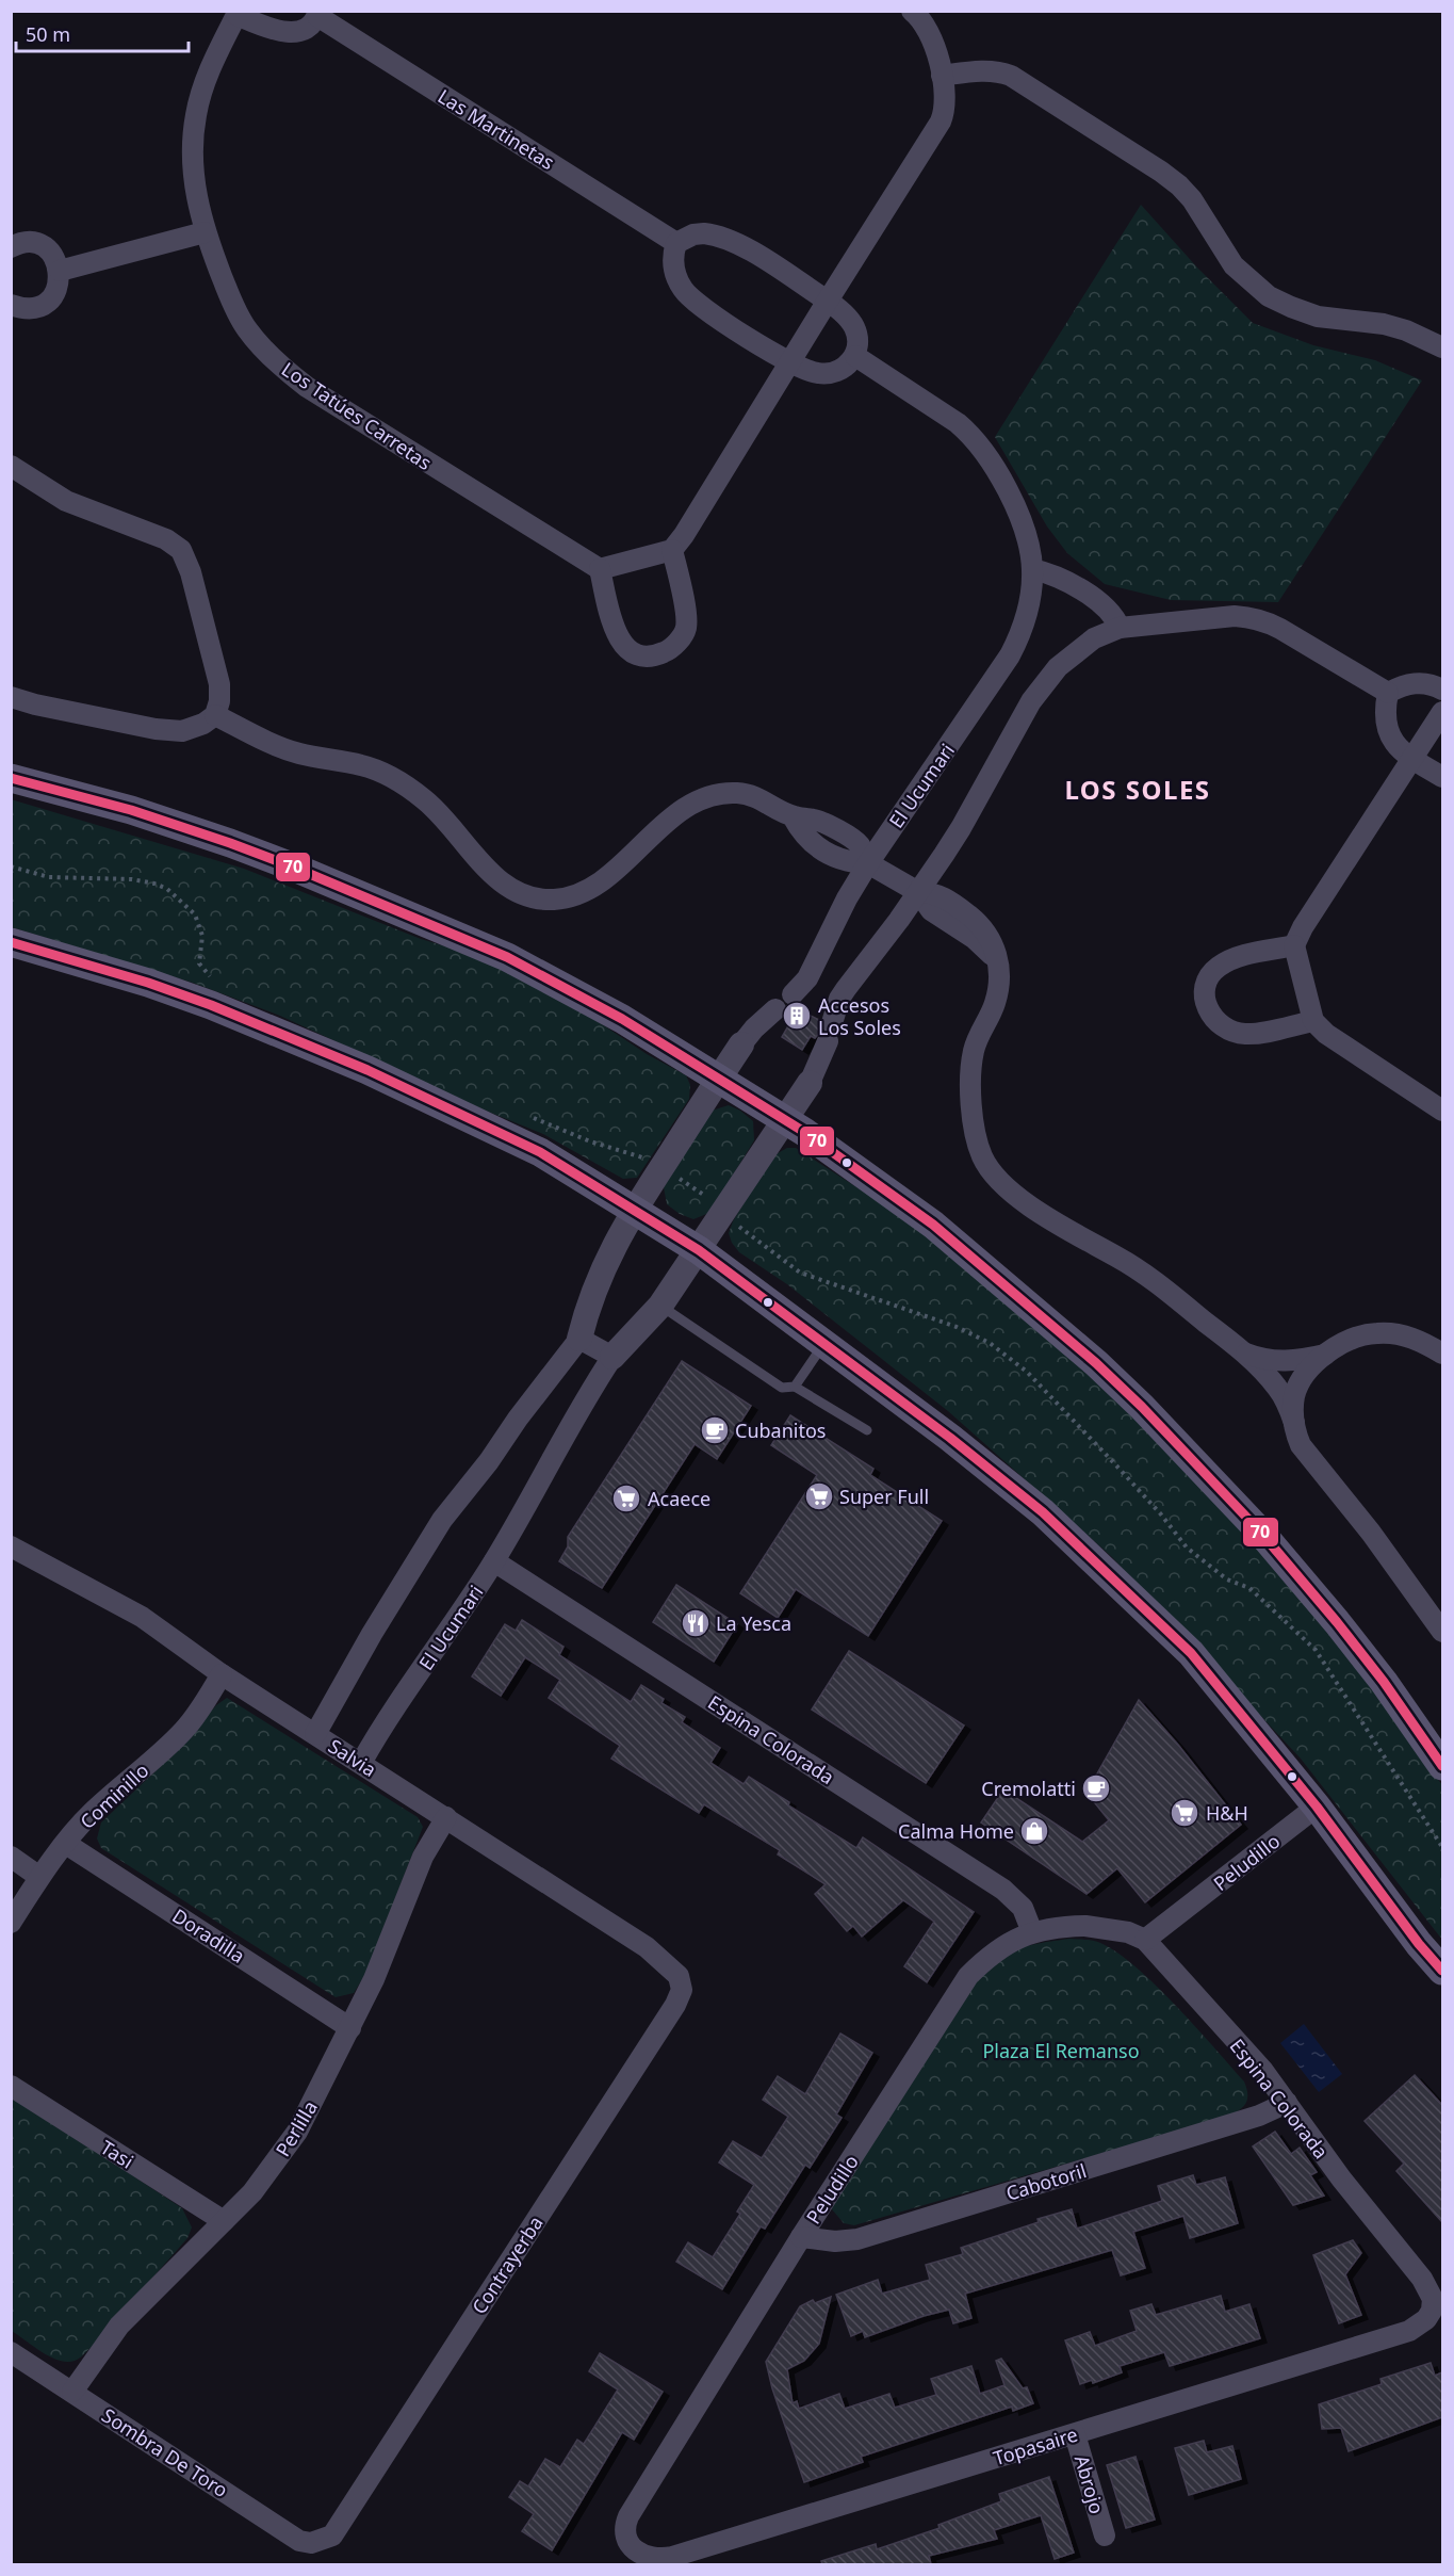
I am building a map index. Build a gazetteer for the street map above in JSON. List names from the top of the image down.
{
  "streets": {
    "street": [
      "Las Martinetas",
      "Los Tatúes Carretas",
      "El Ucumari",
      "Espina Colorada",
      "Salvia",
      "Cominillo",
      "Peludillo",
      "Doradilla",
      "Perlilla",
      "Tasi",
      "Cabotoril",
      "Contrayerba",
      "Topasaire",
      "Sombra De Toro",
      "Abrojo"
    ]
  },
  "crossings": [
    ["El Ucumari", "Espina Colorada"],
    ["El Ucumari", "Salvia"],
    ["Espina Colorada", "Peludillo"],
    ["Espina Colorada", "Cabotoril"],
    ["Espina Colorada", "Topasaire"],
    ["Salvia", "Cominillo"],
    ["Salvia", "Perlilla"],
    ["Salvia", "Contrayerba"],
    ["Cominillo", "Doradilla"],
    ["Peludillo", "Cabotoril"],
    ["Peludillo", "Topasaire"],
    ["Doradilla", "Perlilla"],
    ["Perlilla", "Tasi"],
    ["Perlilla", "Sombra De Toro"],
    ["Contrayerba", "Sombra De Toro"],
    ["Topasaire", "Abrojo"]
  ],
  "districts": ["LOS SOLES"],
  "parks": ["Plaza El Remanso"],
  "places": {
    "building": ["Accesos Los Soles"],
    "cafe": ["Cubanitos", "Cremolatti"],
    "supermarket": ["Super Full", "Acaece", "H&H"],
    "restaurant": ["La Yesca"],
    "shop": ["Calma Home"]
  },
  "lines": ["transit line 70"],
  "scale_bar": "50 m"
}
